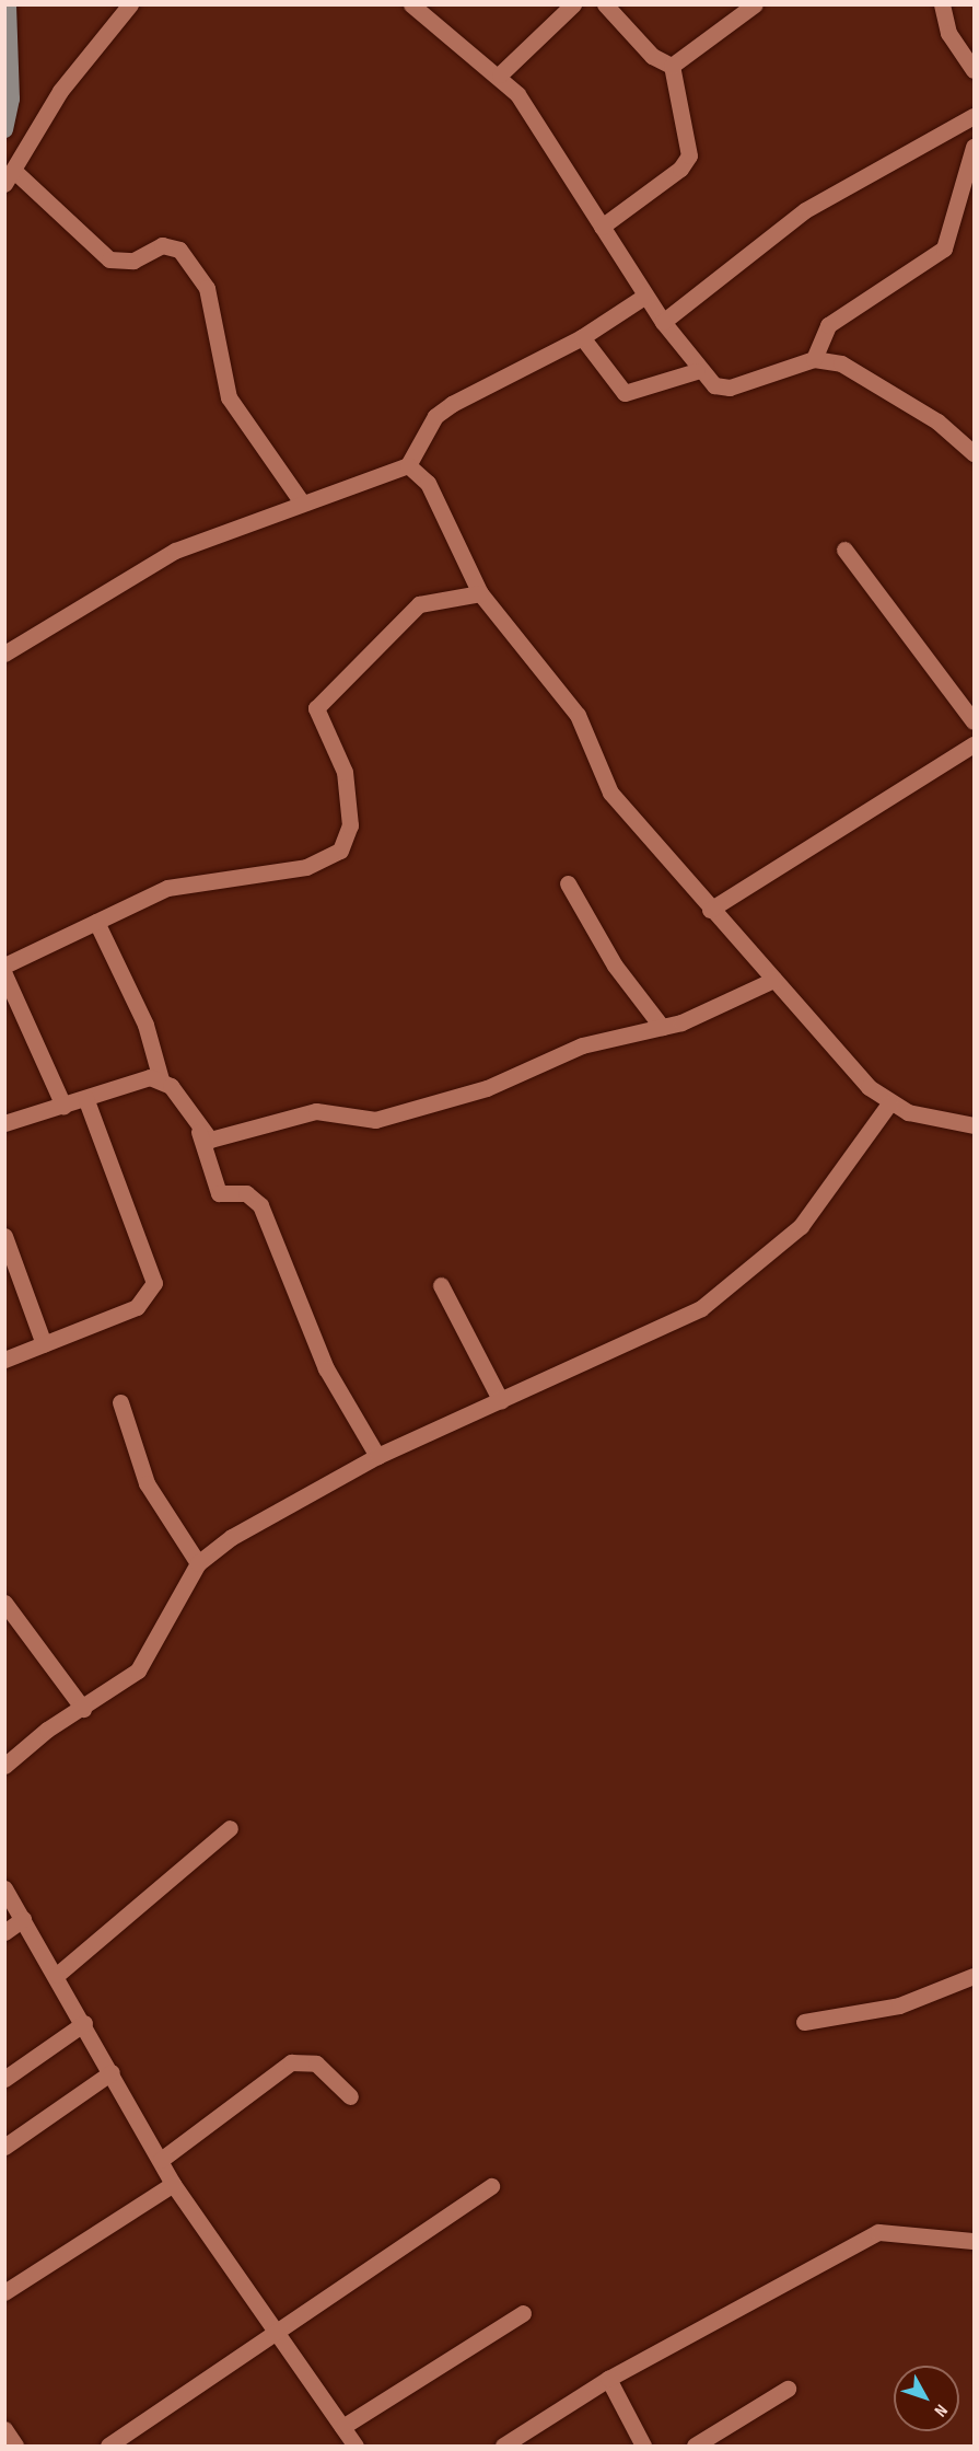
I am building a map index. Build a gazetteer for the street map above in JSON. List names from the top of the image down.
{
  "north": "bottom right"
}
